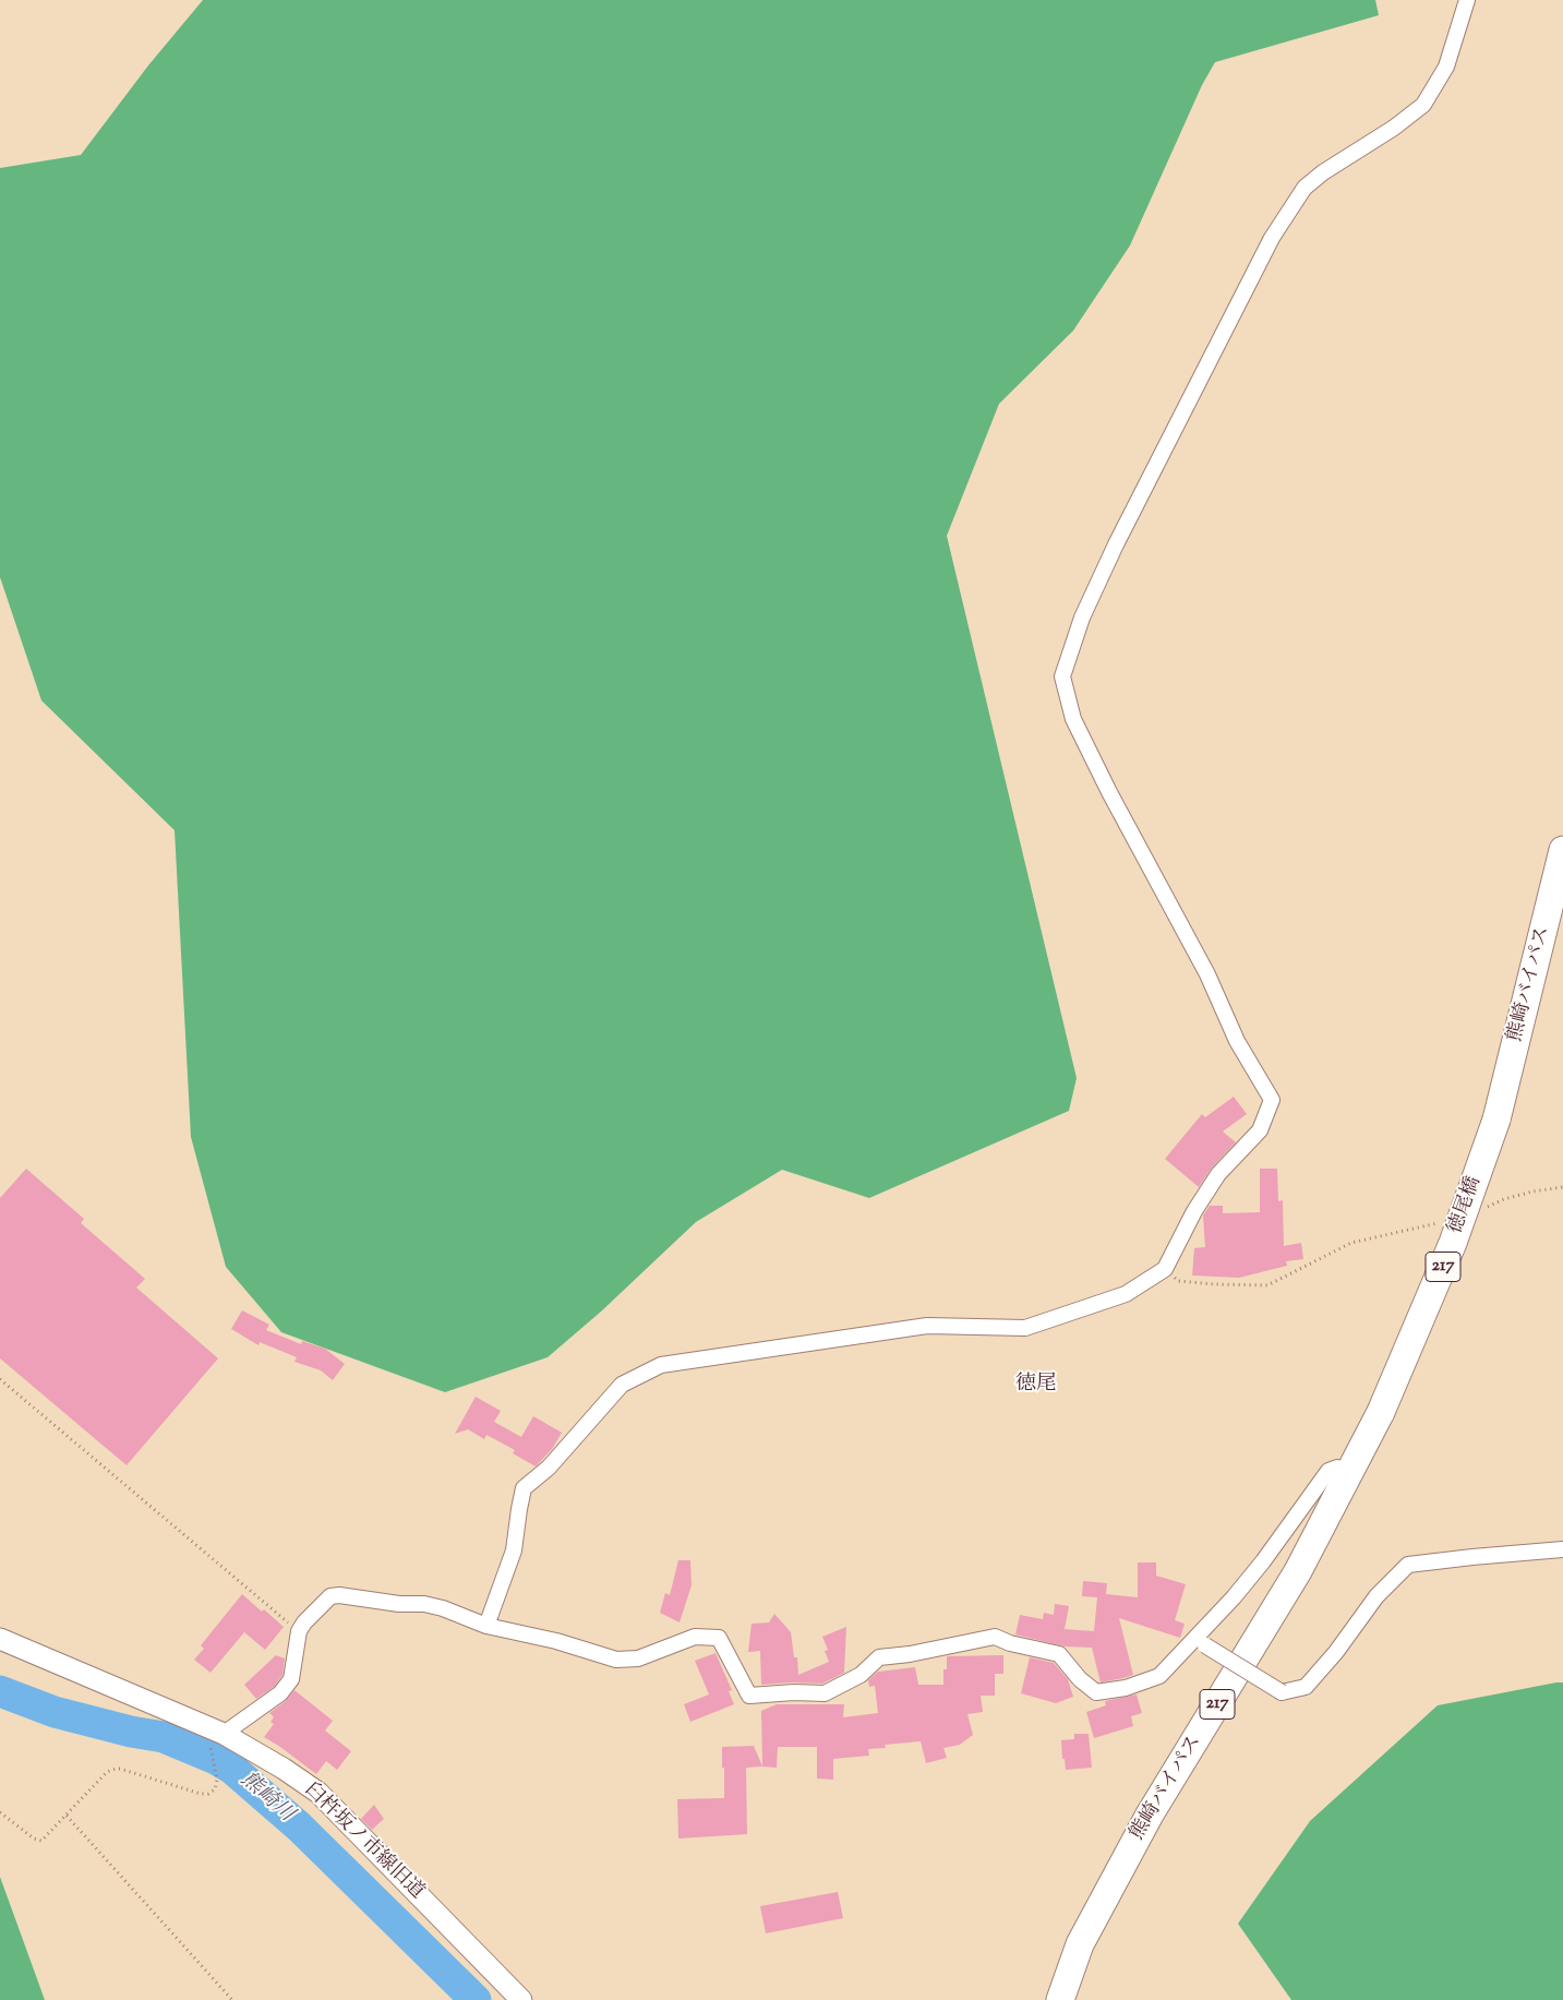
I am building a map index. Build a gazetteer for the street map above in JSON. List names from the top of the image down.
{
  "streets": {
    "highway": ["熊崎バイパス", "徳尾橋", "217"],
    "street": ["臼杵坂ノ市線旧道"]
  },
  "crossings": [
    ["熊崎バイパス", "徳尾橋"]
  ],
  "districts": ["徳尾"],
  "water": ["熊崎川"]
}
